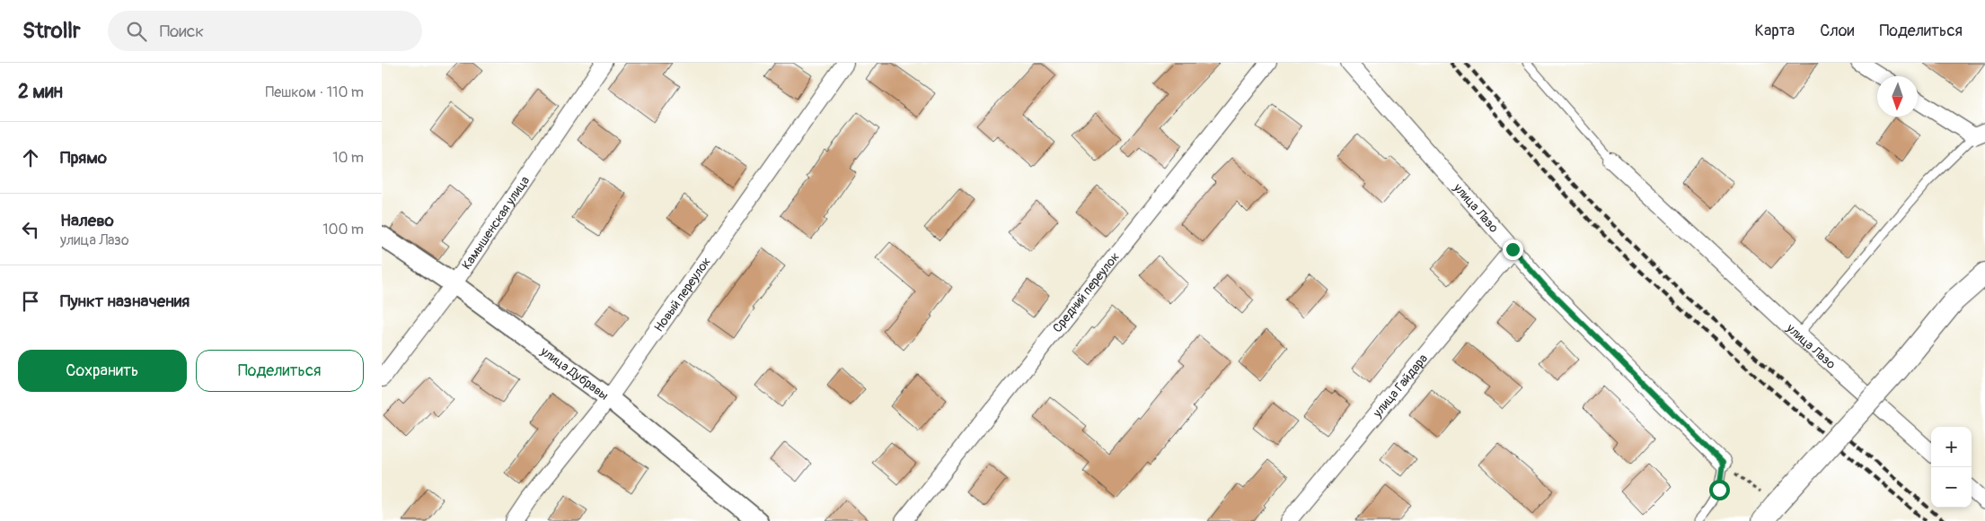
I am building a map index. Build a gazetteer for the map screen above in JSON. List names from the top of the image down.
{
  "streets": {
    "street": [
      "улица Лазо",
      "Камышенская улица",
      "Средний переулок",
      "Новый переулок",
      "улица Дубравы",
      "улица Гайдара"
    ]
  },
  "crossings": [
    ["улица Лазо", "улица Гайдара"],
    ["Камышенская улица", "улица Дубравы"],
    ["Новый переулок", "улица Дубравы"]
  ],
  "north": "bottom",
  "page": {
    "header": "Strollr",
    "search": "Поиск",
    "nav": ["Карта", "Слои", "Поделиться"],
    "heading": ["2 мин", "Пешком · 110 m"],
    "list": [
      ["Прямо", "10 m"],
      ["Налево", "улица Лазо", "100 m"],
      "Пункт назначения"
    ],
    "buttons": ["Сохранить", "Поделиться"],
    "map_buttons": ["+", "−"]
  }
}
